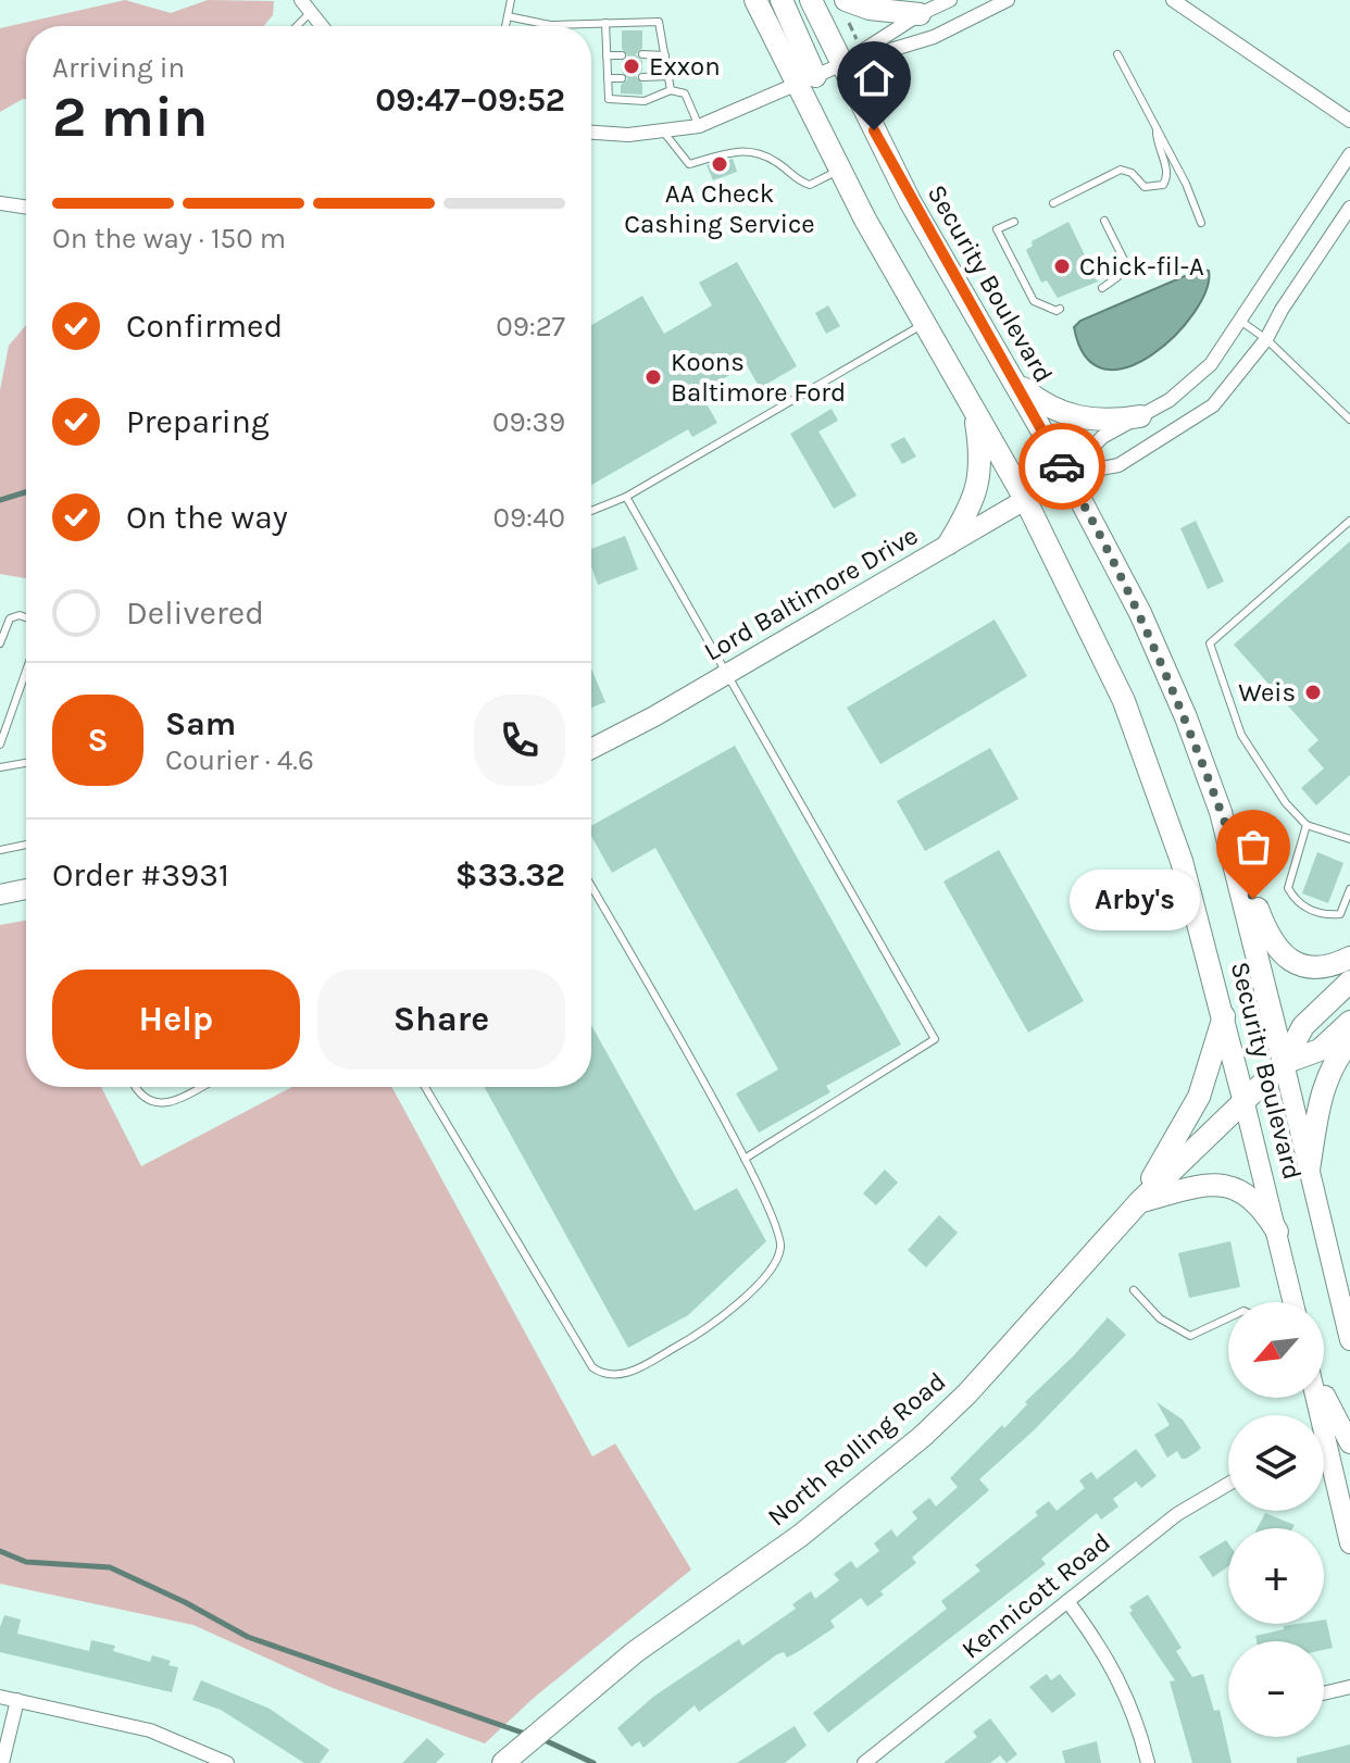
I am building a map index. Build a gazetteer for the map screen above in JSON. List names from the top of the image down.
{
  "streets": {
    "main road": ["Security Boulevard", "North Rolling Road"],
    "street": ["Lord Baltimore Drive", "Kennicott Road"]
  },
  "crossings": [
    ["Security Boulevard", "Lord Baltimore Drive"],
    ["Security Boulevard", "North Rolling Road"]
  ],
  "places": [
    "Exxon",
    "AA Check Cashing Service",
    "Chick-fil-A",
    "Koons Baltimore Ford",
    "Weis",
    "Arby's"
  ],
  "north": "bottom left",
  "page": {
    "heading": ["2 min", "Arriving in", "09:47–09:52"],
    "panel": [
      "Sam",
      "Courier · 4.6",
      "Order #3931",
      "$33.32"
    ],
    "bar": "On the way · 150 m",
    "list": [
      ["Confirmed", "09:27"],
      ["Preparing", "09:39"],
      ["On the way", "09:40"],
      "Delivered"
    ],
    "round": "S",
    "bubble": "Arby's",
    "buttons": ["Help", "Share"],
    "map_buttons": ["+", "−"]
  }
}
